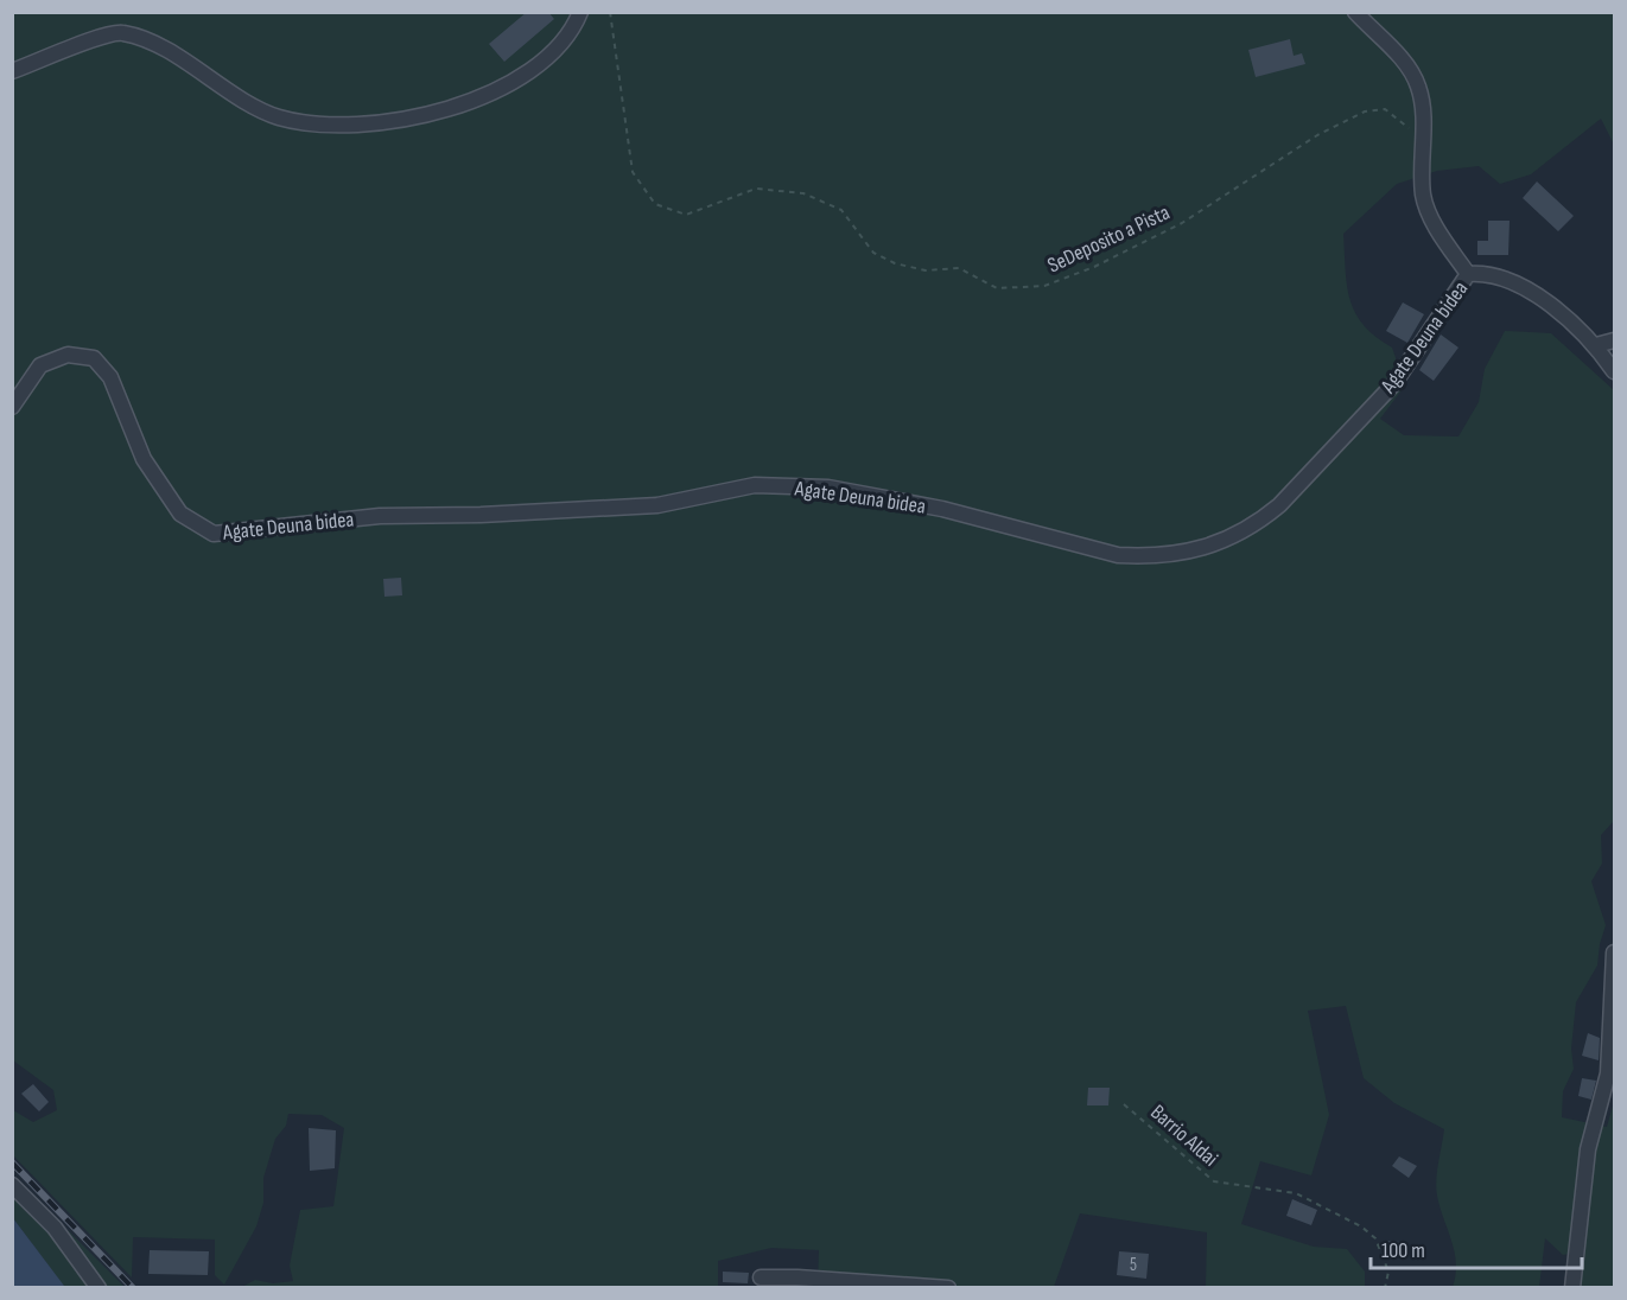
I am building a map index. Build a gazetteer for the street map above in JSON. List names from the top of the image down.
{
  "streets": {
    "street": ["Agate Deuna bidea"],
    "path": ["SeDeposito a Pista", "Barrio Aldai"]
  },
  "house_numbers": ["5"],
  "scale_bar": "100 m"
}
